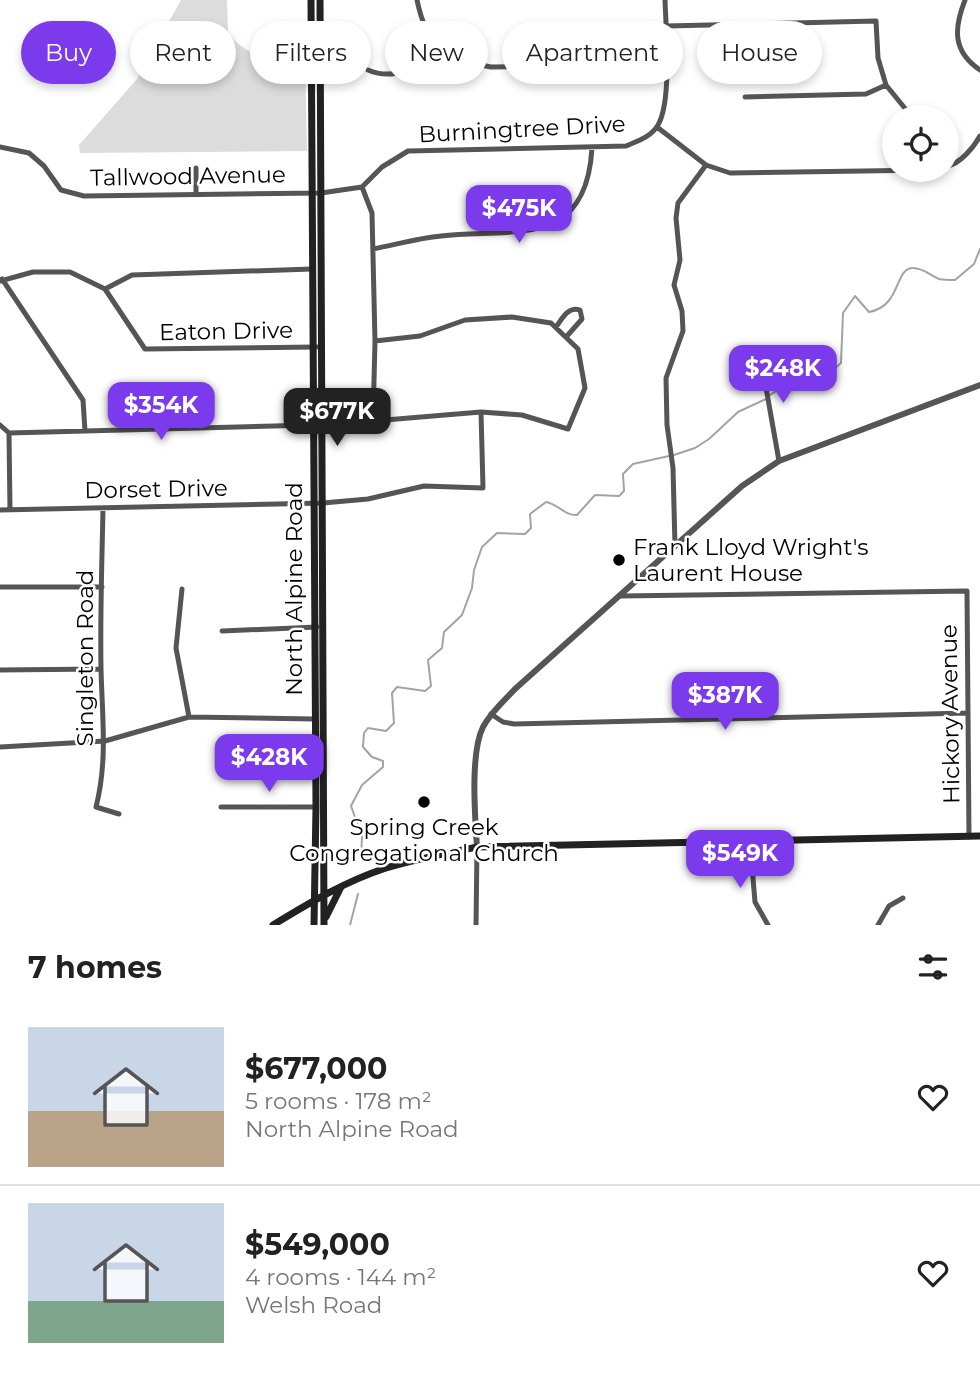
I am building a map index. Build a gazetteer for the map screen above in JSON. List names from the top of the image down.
{
  "streets": {
    "main road": ["North Alpine Road"],
    "street": [
      "Burningtree Drive",
      "Tallwood Avenue",
      "Eaton Drive",
      "Dorset Drive",
      "Singleton Road",
      "Hickory Avenue"
    ]
  },
  "crossings": [
    ["Tallwood Avenue", "North Alpine Road"],
    ["Eaton Drive", "North Alpine Road"],
    ["Dorset Drive", "North Alpine Road"],
    ["Dorset Drive", "Singleton Road"]
  ],
  "places": ["Frank Lloyd Wright's Laurent House", "Spring Creek Congregational Church"],
  "page": {
    "chip": [
      "Buy",
      "Rent",
      "Filters",
      "New",
      "Apartment",
      "House"
    ],
    "price": [
      "$475K",
      "$248K",
      "$354K",
      "$677K",
      "$387K",
      "$428K",
      "$549K"
    ],
    "heading": "7 homes",
    "list": [
      {
        "name": "$677,000",
        "note": "5 rooms · 178 m² · North Alpine Road"
      },
      {
        "name": "$549,000",
        "note": "4 rooms · 144 m² · Welsh Road"
      }
    ]
  }
}
